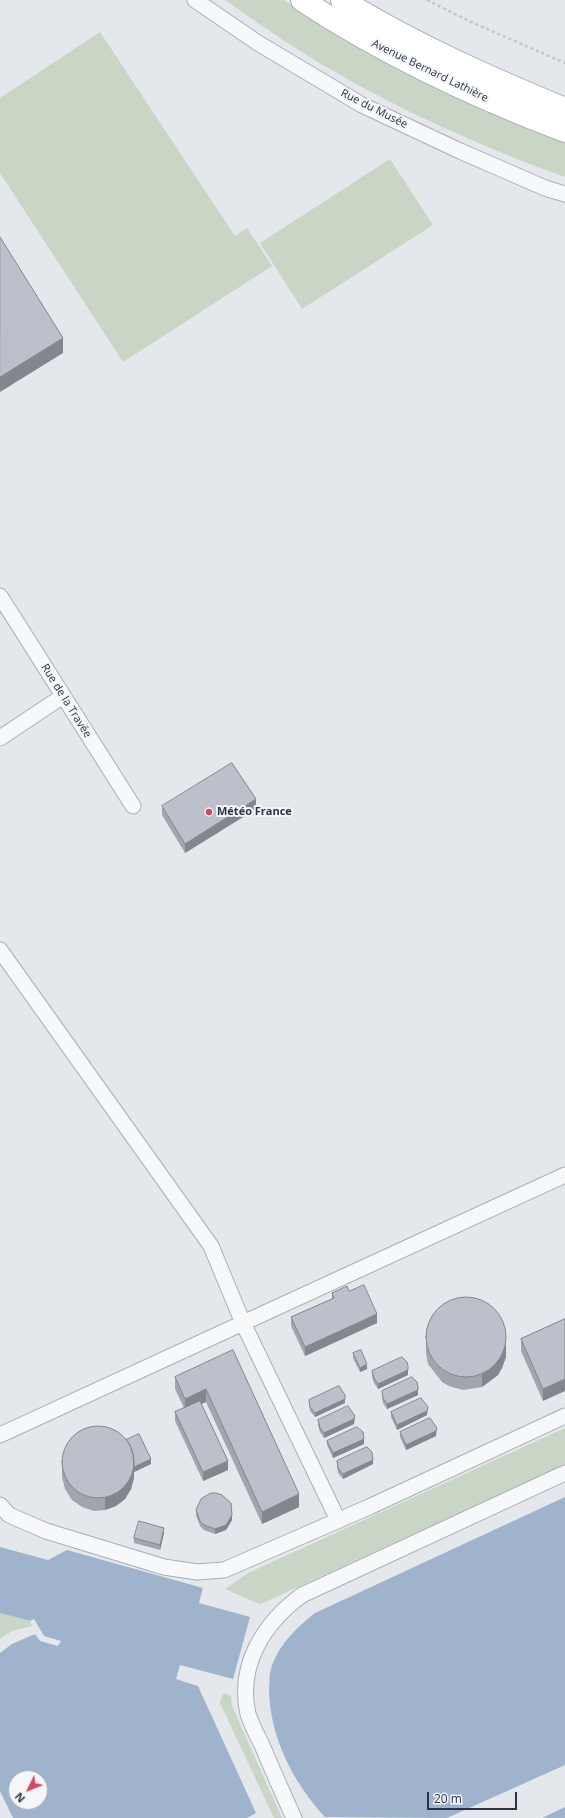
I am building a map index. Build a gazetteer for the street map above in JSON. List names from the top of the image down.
{
  "streets": {
    "main road": ["Avenue Bernard Lathière"],
    "lane": ["Rue du Musée", "Rue de la Travée"]
  },
  "places": ["Météo France"],
  "scale_bar": "20 m",
  "north": "bottom left"
}
